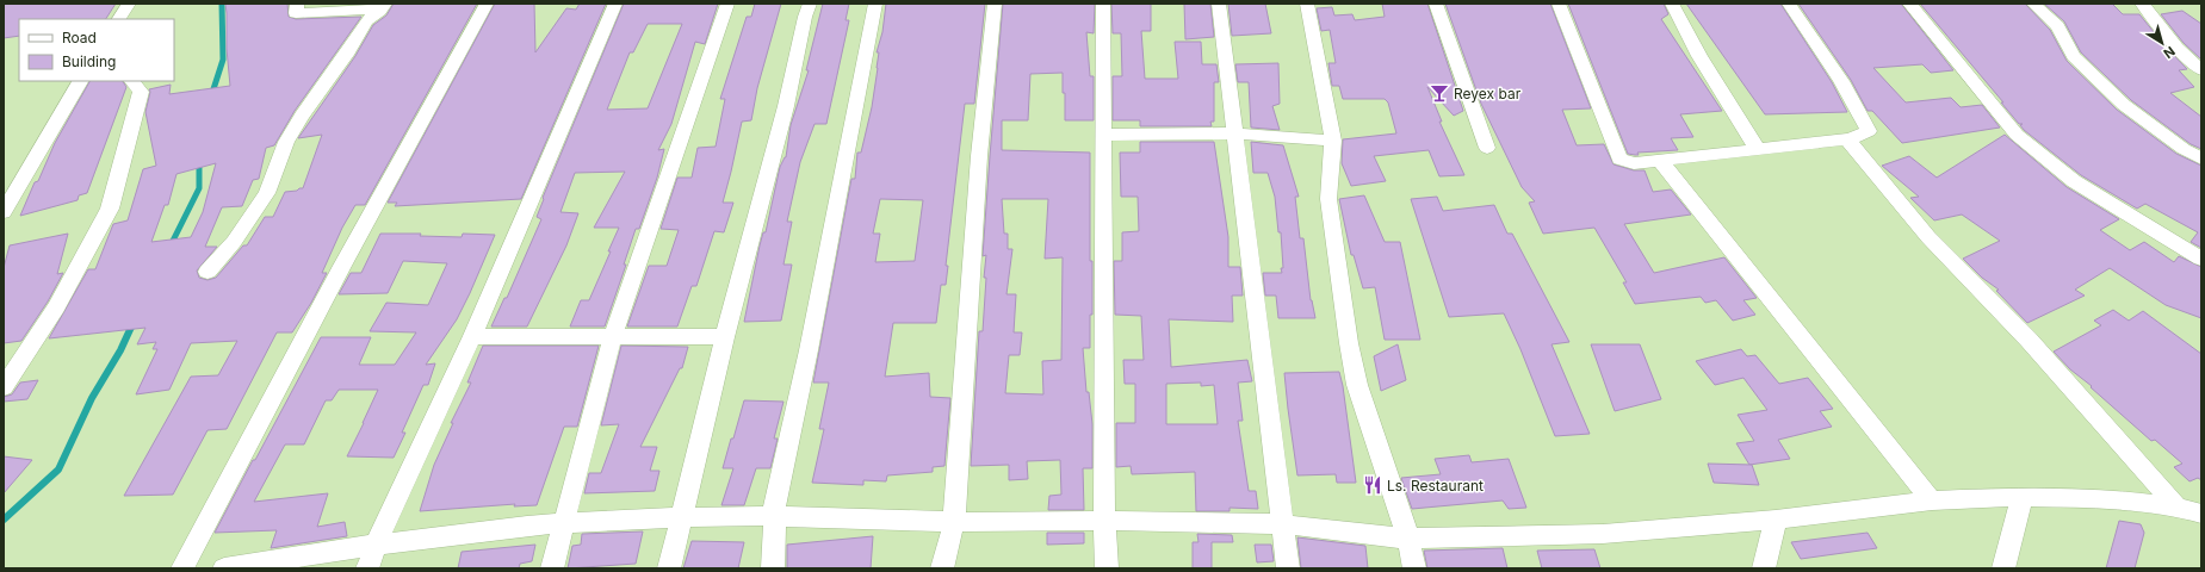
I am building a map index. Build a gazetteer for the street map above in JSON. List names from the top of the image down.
{
  "places": {
    "bar": ["Reyex bar"],
    "restaurant": ["Ls. Restaurant"]
  },
  "legend": ["Road", "Building"],
  "north": "bottom right"
}
